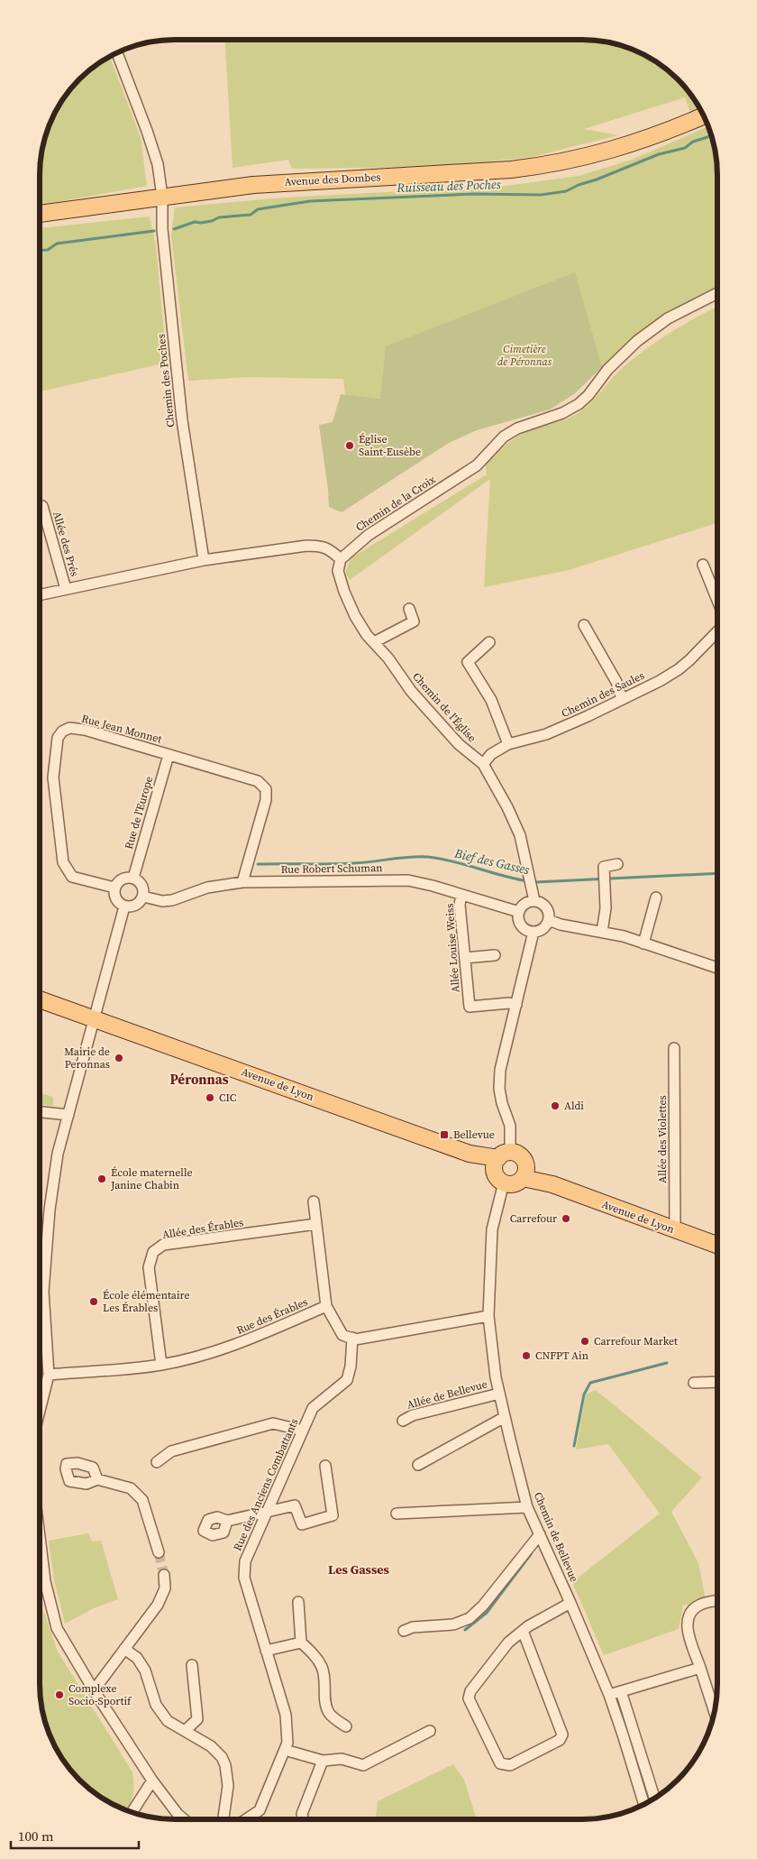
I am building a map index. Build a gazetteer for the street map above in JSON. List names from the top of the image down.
{
  "streets": {
    "main road": ["Avenue des Dombes", "Avenue de Lyon"],
    "street": [
      "Chemin des Poches",
      "Chemin de la Croix",
      "Allée des Prés",
      "Chemin des Saules",
      "Chemin de l'Église",
      "Rue Jean Monnet",
      "Rue de l'Europe",
      "Rue Robert Schuman",
      "Allée Louise Weiss",
      "Allée des Violettes",
      "Allée des Érables",
      "Rue des Érables",
      "Allée de Bellevue",
      "Rue des Anciens Combattants",
      "Chemin de Bellevue"
    ]
  },
  "crossings": [
    ["Avenue des Dombes", "Chemin des Poches"],
    ["Chemin de la Croix", "Chemin de l'Église"],
    ["Chemin des Saules", "Chemin de l'Église"],
    ["Chemin de l'Église", "Rue Robert Schuman"],
    ["Rue Jean Monnet", "Rue de l'Europe"],
    ["Rue Jean Monnet", "Rue Robert Schuman"],
    ["Rue de l'Europe", "Rue Robert Schuman"],
    ["Rue Robert Schuman", "Allée Louise Weiss"],
    ["Avenue de Lyon", "Allée des Violettes"],
    ["Avenue de Lyon", "Chemin de Bellevue"],
    ["Allée des Érables", "Rue des Érables"],
    ["Rue des Érables", "Rue des Anciens Combattants"],
    ["Allée de Bellevue", "Chemin de Bellevue"]
  ],
  "districts": ["Péronnas", "Les Gasses"],
  "water": ["Ruisseau des Poches", "Bief des Gasses"],
  "parks": ["Cimetière de Péronnas"],
  "places": {
    "other": [
      "Église Saint-Eusèbe",
      "Mairie de Peronnas",
      "CIC",
      "Aldi",
      "École maternelle Janine Chabin",
      "Carrefour",
      "École élémentaire Les Érables",
      "Carrefour Market",
      "CNFPT Ain",
      "Complexe Socio-Sportif"
    ],
    "transit": ["Bellevue"]
  },
  "scale_bar": "100 m"
}
